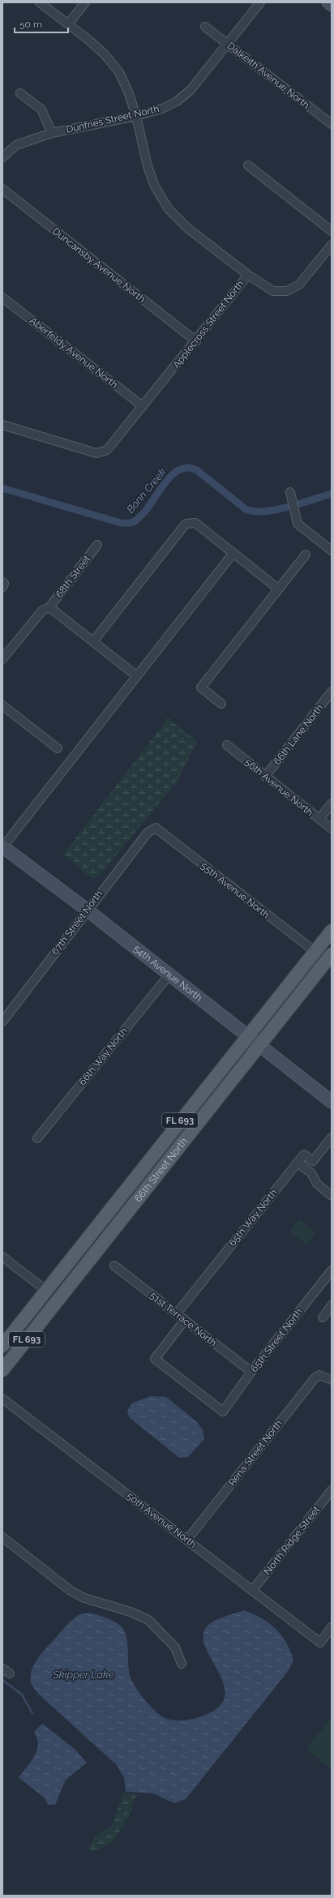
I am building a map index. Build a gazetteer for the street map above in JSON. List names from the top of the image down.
{
  "streets": {
    "main road": ["54th Avenue North", "FL 693", "66th Street North"],
    "street": [
      "Dalkeith Avenue North",
      "Dunfries Street North",
      "Duncansby Avenue North",
      "Applecross Street North",
      "Aberfeldy Avenue North",
      "68th Street",
      "66th Lane North",
      "56th Avenue North",
      "55th Avenue North",
      "67th Street North",
      "66th Way North",
      "65th Way North",
      "51st Terrace North",
      "65th Street North",
      "Rena Street North",
      "50th Avenue North",
      "North Ridge Street"
    ]
  },
  "crossings": [
    ["Dalkeith Avenue North", "Dunfries Street North"],
    ["Duncansby Avenue North", "Applecross Street North"],
    ["Applecross Street North", "Aberfeldy Avenue North"],
    ["66th Lane North", "56th Avenue North"],
    ["55th Avenue North", "67th Street North"],
    ["55th Avenue North", "66th Street North"],
    ["67th Street North", "54th Avenue North"],
    ["54th Avenue North", "66th Way North"],
    ["54th Avenue North", "66th Street North"],
    ["65th Way North", "51st Terrace North"],
    ["51st Terrace North", "65th Street North"],
    ["Rena Street North", "50th Avenue North"],
    ["50th Avenue North", "North Ridge Street"]
  ],
  "water": ["Bonn Creek", "Skipper Lake"],
  "scale_bar": "50 m"
}
